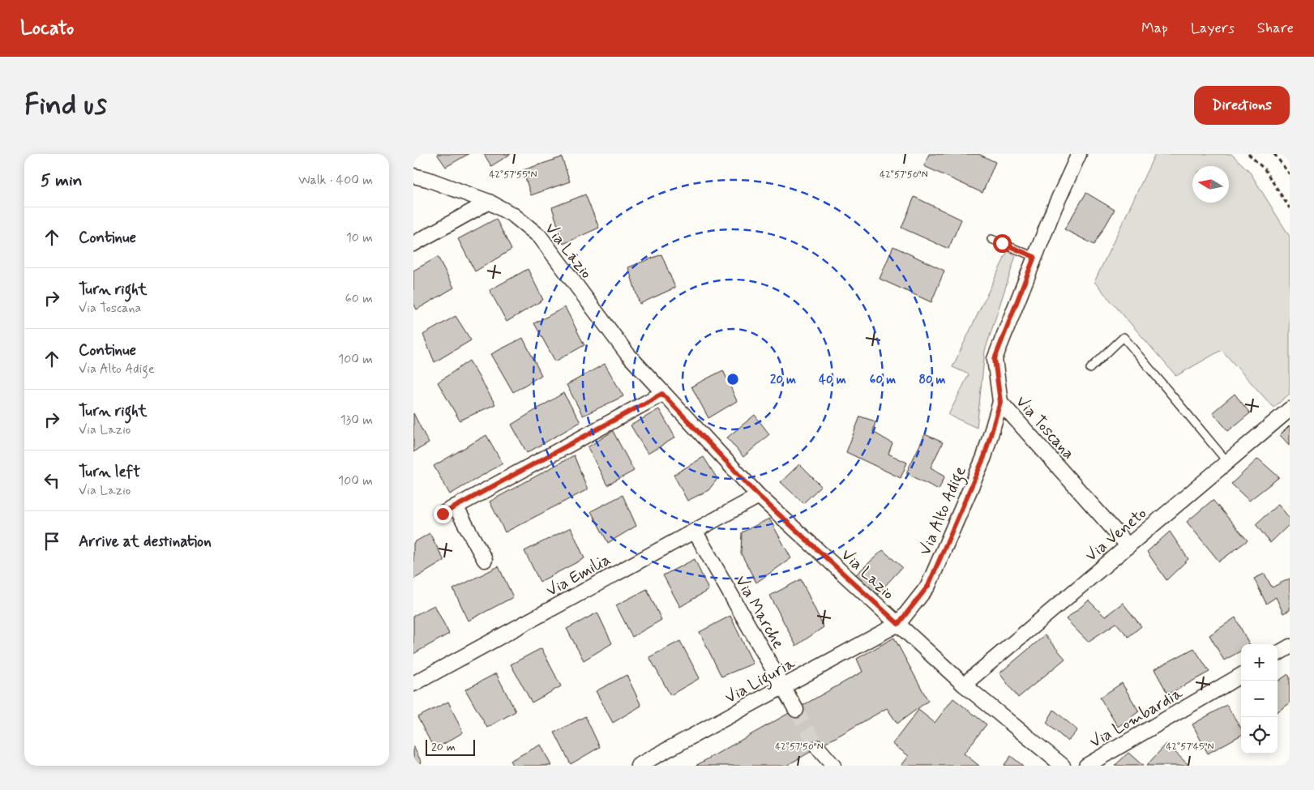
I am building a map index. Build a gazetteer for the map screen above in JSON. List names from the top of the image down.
{
  "streets": {
    "street": [
      "Via Lazio",
      "Via Toscana",
      "Via Alto Adige",
      "Via Veneto",
      "Via Emilia",
      "Via Marche",
      "Via Liguria",
      "Via Lombardia"
    ]
  },
  "crossings": [
    ["Via Lazio", "Via Alto Adige"],
    ["Via Lazio", "Via Veneto"],
    ["Via Lazio", "Via Emilia"],
    ["Via Lazio", "Via Liguria"],
    ["Via Toscana", "Via Alto Adige"],
    ["Via Toscana", "Via Veneto"],
    ["Via Alto Adige", "Via Liguria"],
    ["Via Emilia", "Via Marche"],
    ["Via Marche", "Via Liguria"]
  ],
  "scale_bar": "20 m",
  "north": "left",
  "page": {
    "header": "Locato",
    "nav": ["Map", "Layers", "Share"],
    "buttons": "Directions",
    "title": "Find us",
    "heading": ["5 min", "Walk · 400 m"],
    "list": [
      ["Continue", "10 m"],
      ["Turn right", "Via Toscana", "60 m"],
      ["Continue", "Via Alto Adige", "100 m"],
      ["Turn right", "Via Lazio", "130 m"],
      ["Turn left", "Via Lazio", "100 m"],
      "Arrive at destination"
    ],
    "map_buttons": ["+", "−"],
    "scale": "20 m"
  },
  "coordinates": ["42°57'55\"N", "42°57'50\"N", "42°57'45\"N"],
  "rings": [
    "20 m",
    "40 m",
    "60 m",
    "80 m"
  ]
}
